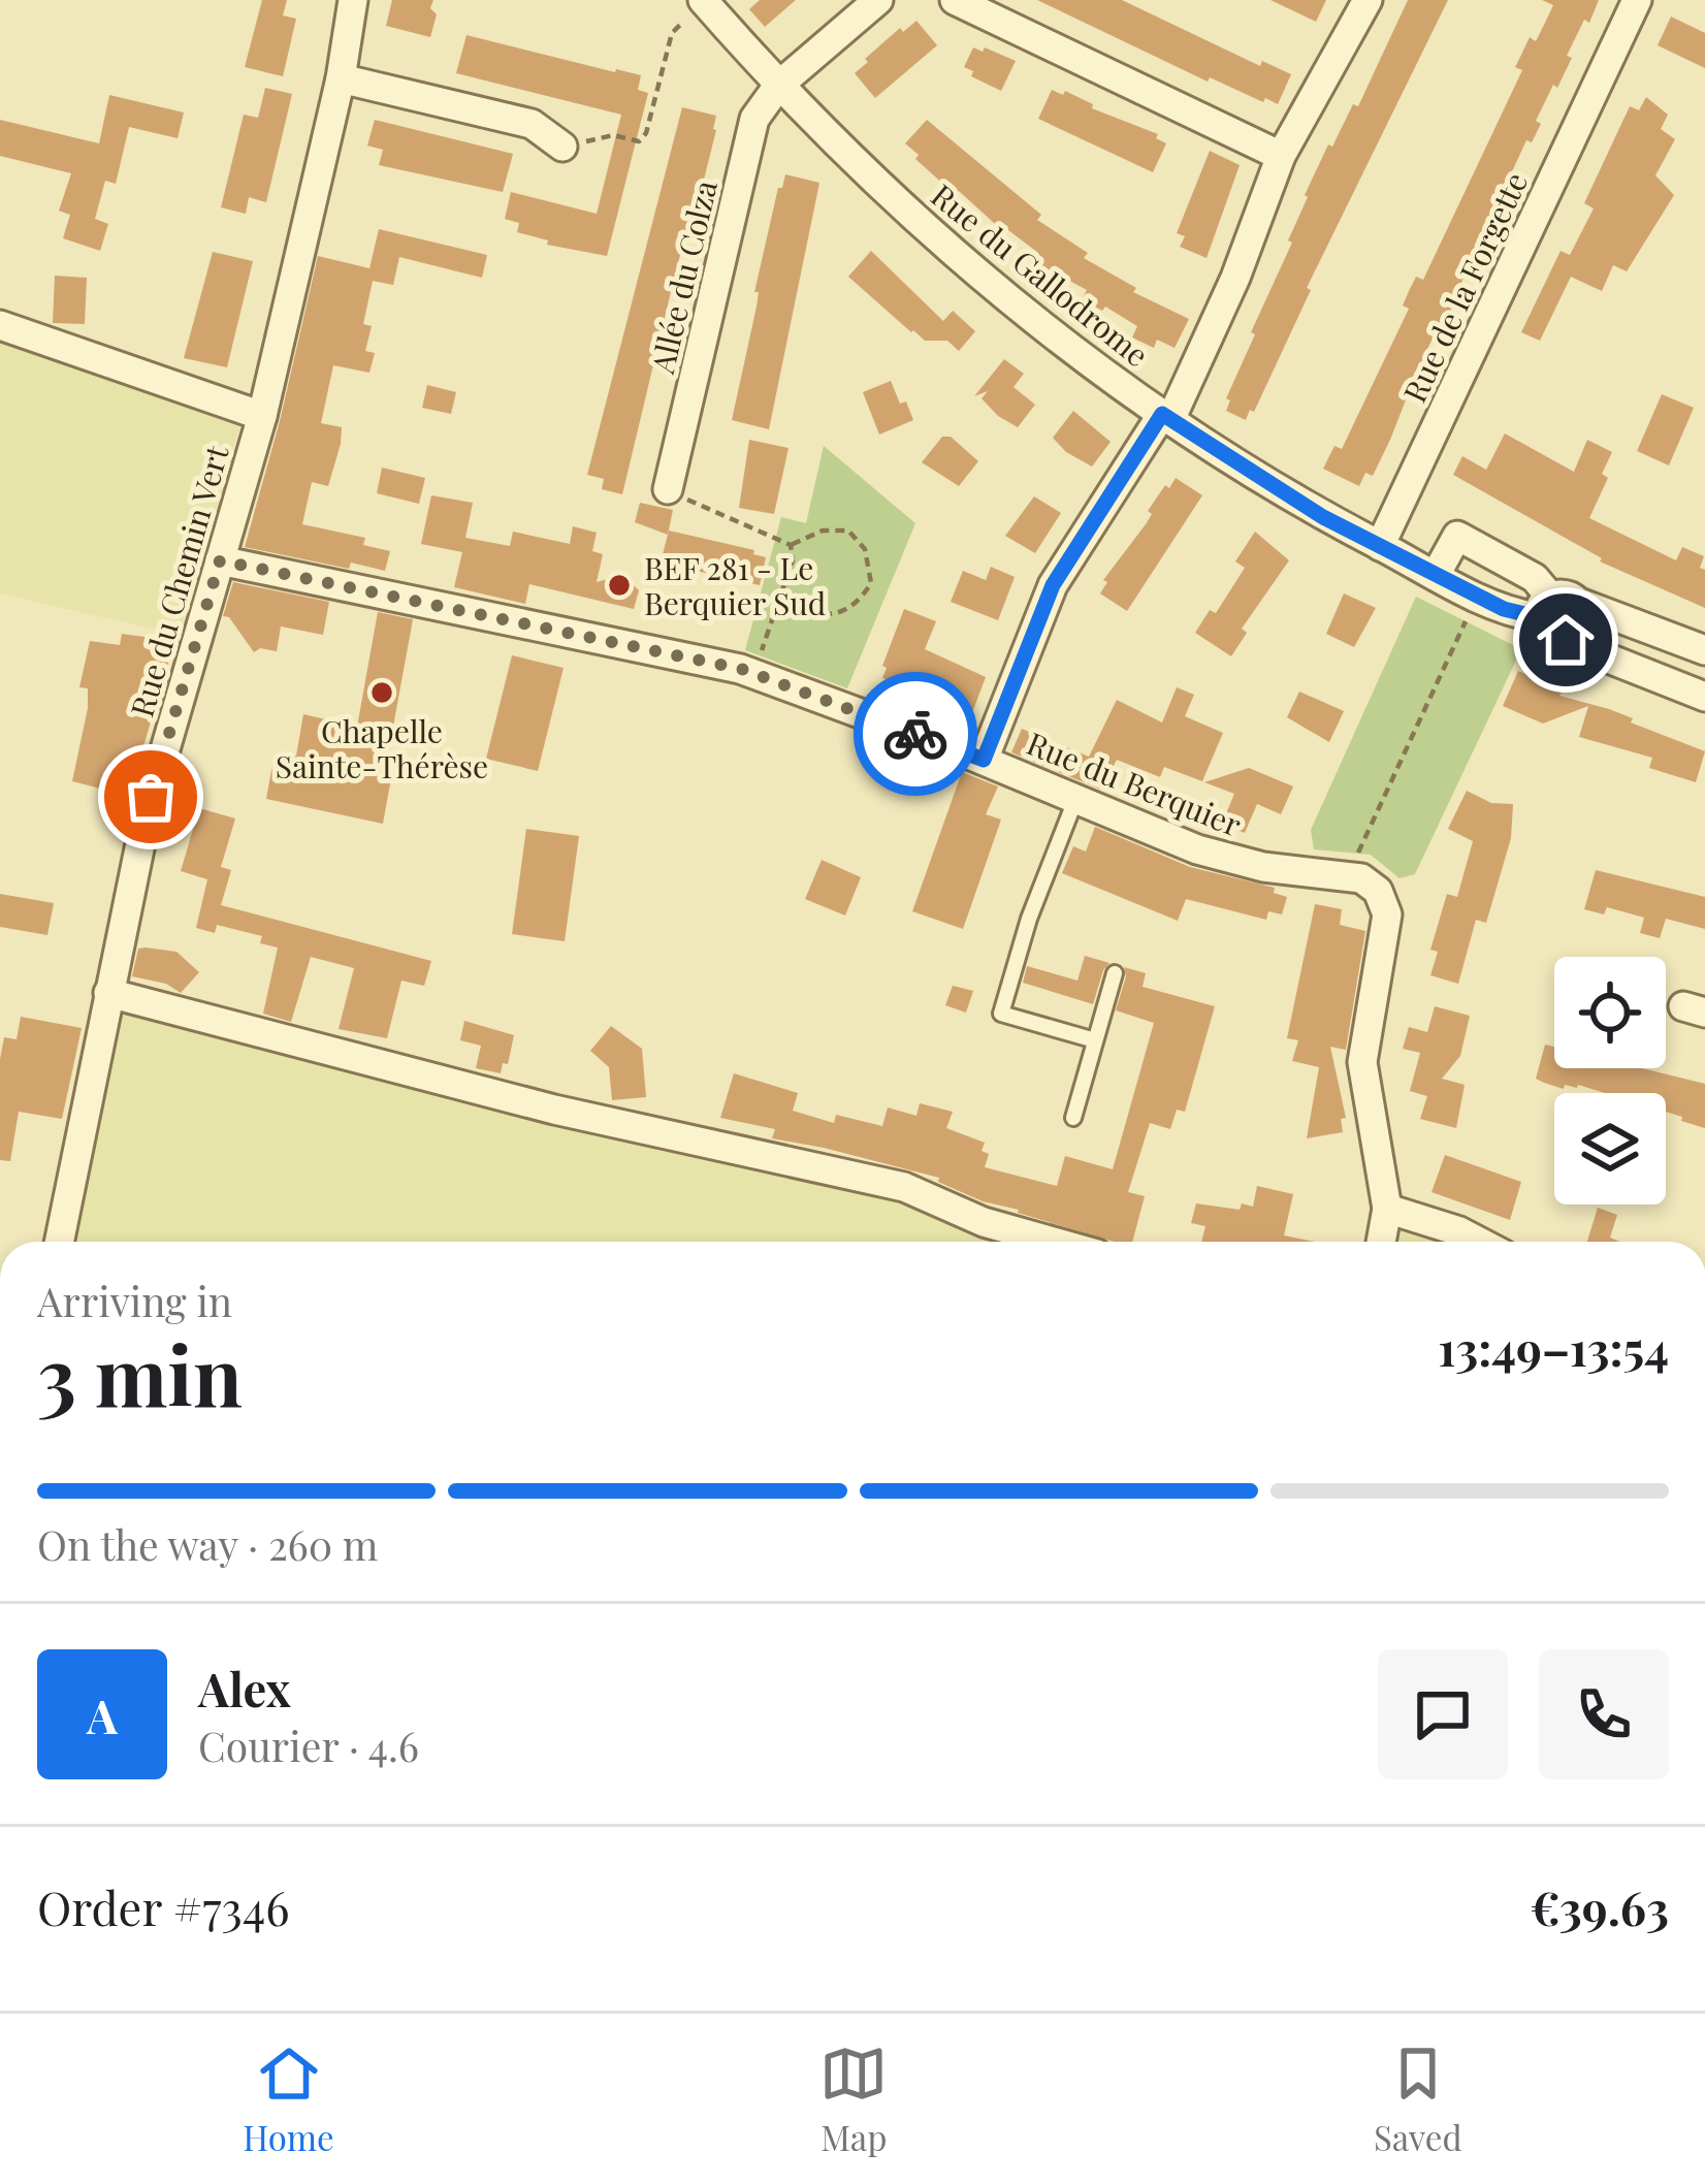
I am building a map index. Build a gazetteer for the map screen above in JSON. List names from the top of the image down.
{
  "streets": {
    "street": [
      "Rue du Gallodrome",
      "Allée du Colza",
      "Rue de la Forgette",
      "Rue du Chemin Vert",
      "Rue du Berquier"
    ]
  },
  "crossings": [
    ["Rue du Gallodrome", "Allée du Colza"],
    ["Rue du Gallodrome", "Rue de la Forgette"],
    ["Rue du Chemin Vert", "Rue du Berquier"]
  ],
  "places": ["BEF 281 - Le Berquier Sud", "Chapelle Sainte-Thérèse"],
  "page": {
    "heading": ["3 min", "Arriving in", "13:49–13:54"],
    "panel": [
      "Alex",
      "Courier · 4.6",
      "Order #7346",
      "€39.63"
    ],
    "bar": "On the way · 260 m",
    "round": "A",
    "tabs": ["Home", "Map", "Saved"]
  }
}
